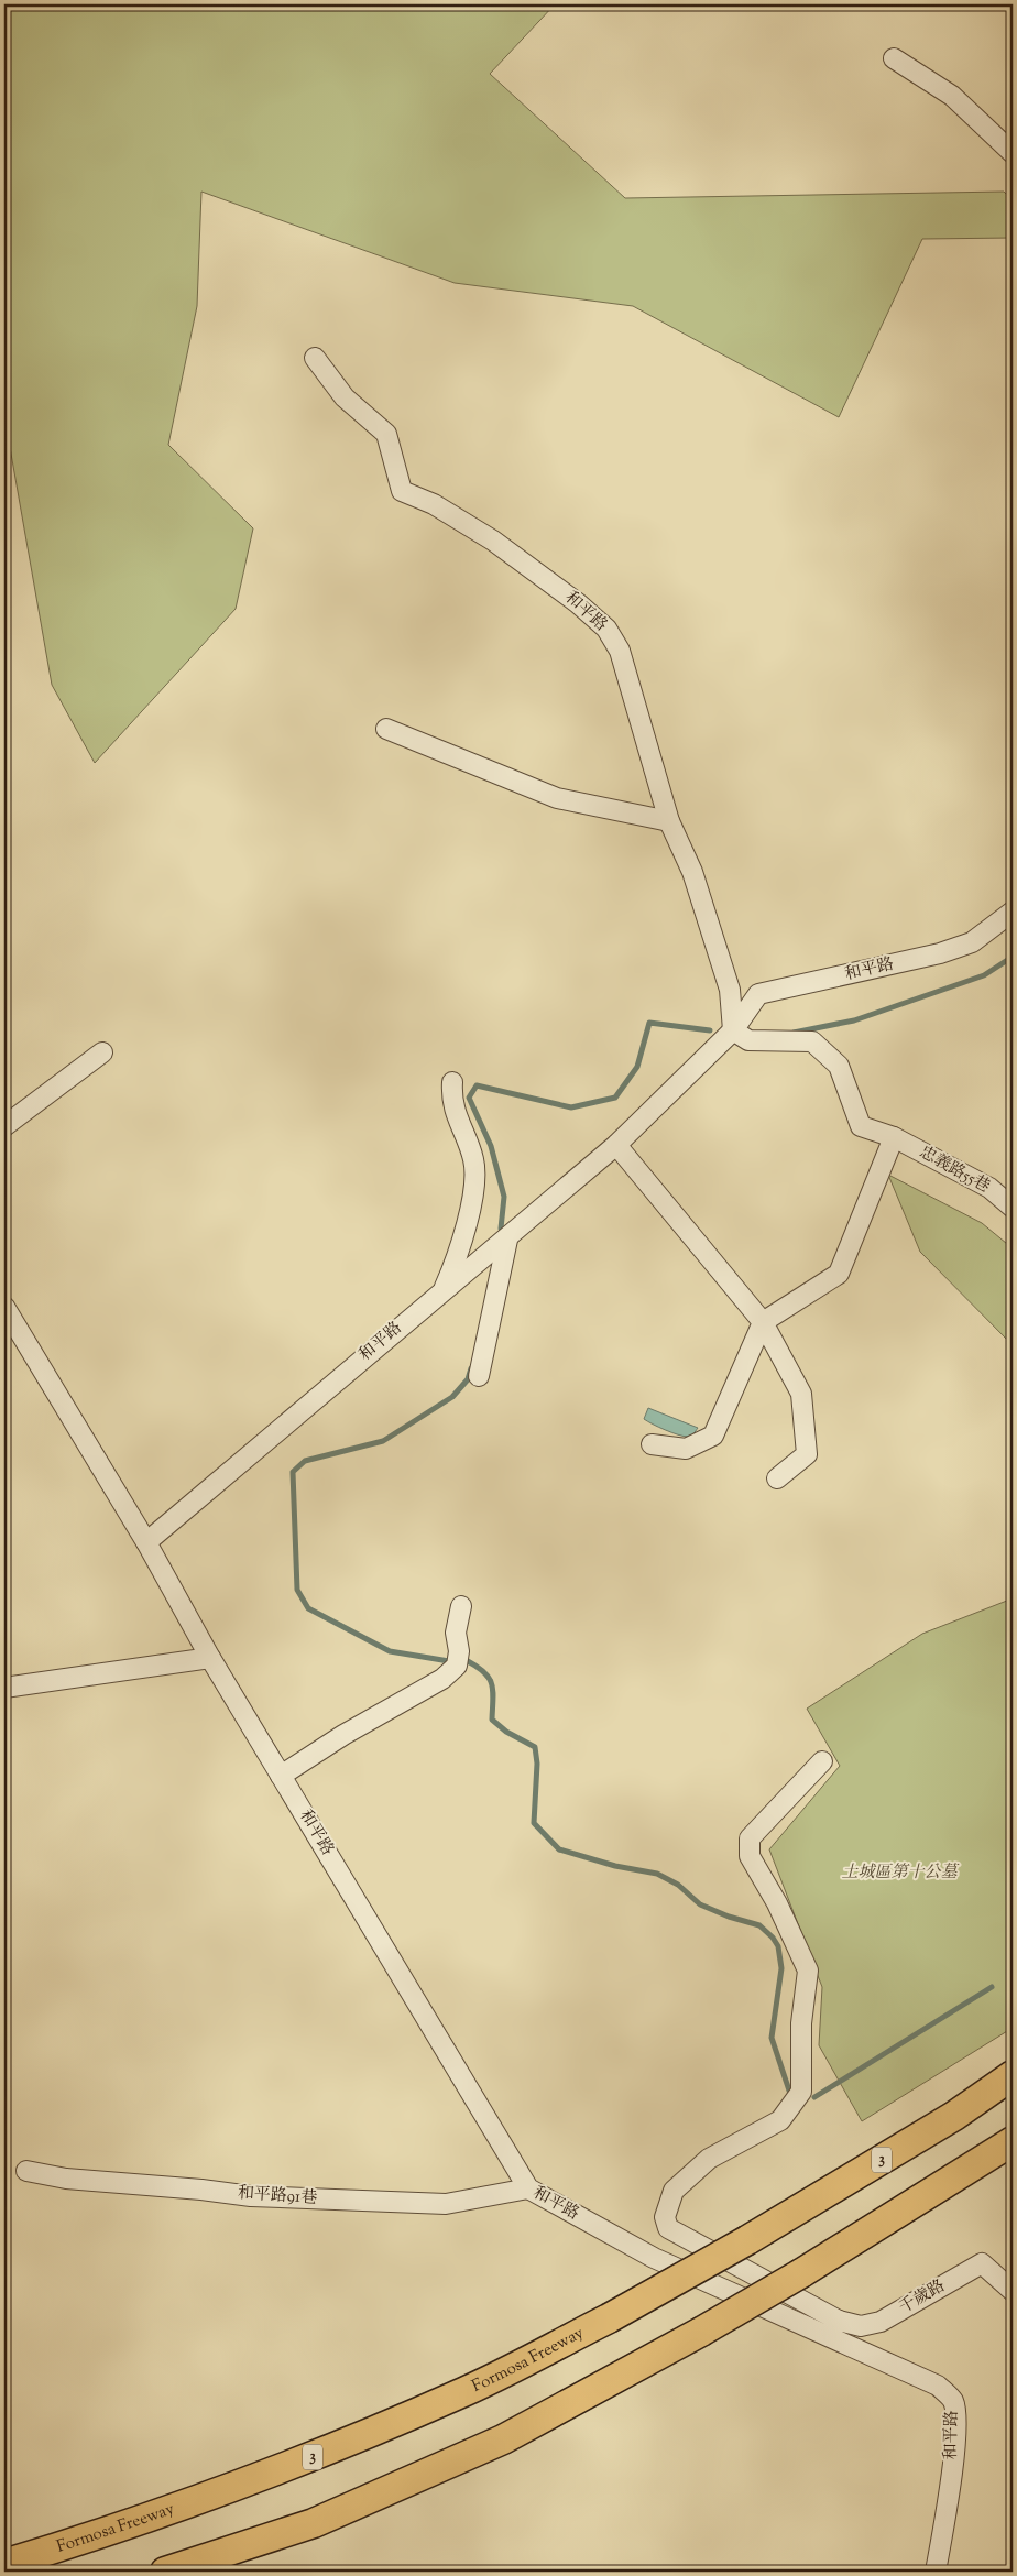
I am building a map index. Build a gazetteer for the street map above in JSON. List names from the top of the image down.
{
  "streets": {
    "highway": ["3", "Formosa Freeway"],
    "street": [
      "和平路",
      "忠義路55巷",
      "和平路91巷",
      "千歲路"
    ]
  },
  "crossings": [
    ["和平路", "忠義路55巷"],
    ["和平路", "和平路91巷"],
    ["和平路", "千歲路"]
  ],
  "parks": ["土城區第十公墓"]
}
